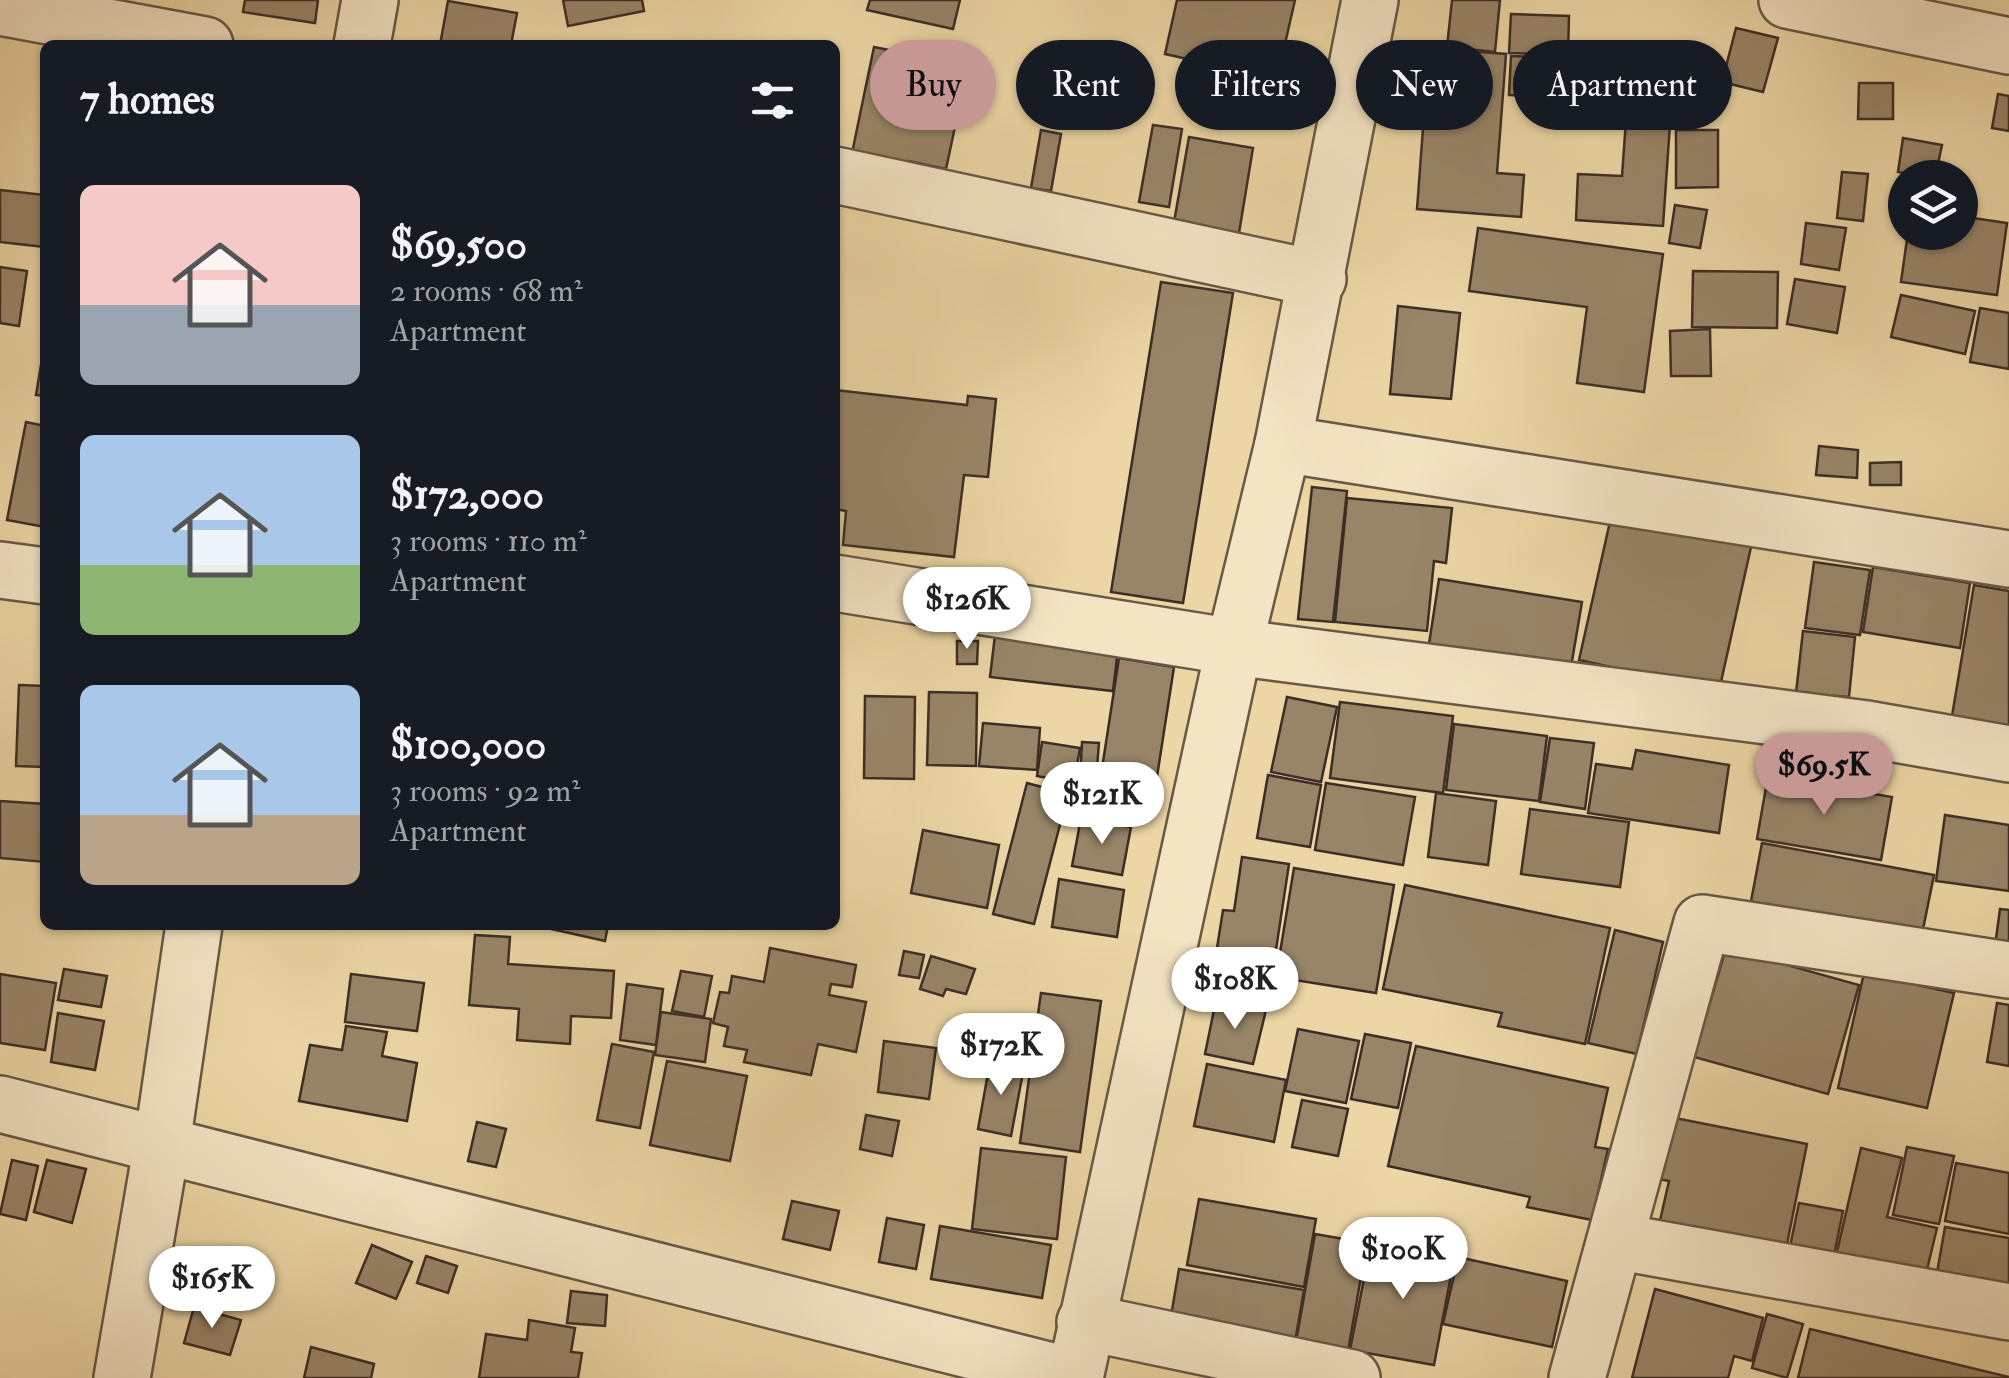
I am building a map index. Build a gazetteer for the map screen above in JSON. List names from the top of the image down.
{
  "page": {
    "chip": [
      "Buy",
      "Rent",
      "Filters",
      "New",
      "Apartment"
    ],
    "heading": "7 homes",
    "list": [
      {
        "name": "$69,500",
        "note": "2 rooms · 68 m² · Apartment"
      },
      {
        "name": "$172,000",
        "note": "3 rooms · 110 m² · Apartment"
      },
      {
        "name": "$100,000",
        "note": "3 rooms · 92 m² · Apartment"
      }
    ],
    "price": [
      "$126K",
      "$69.5K",
      "$121K",
      "$108K",
      "$172K",
      "$100K",
      "$165K"
    ]
  }
}
